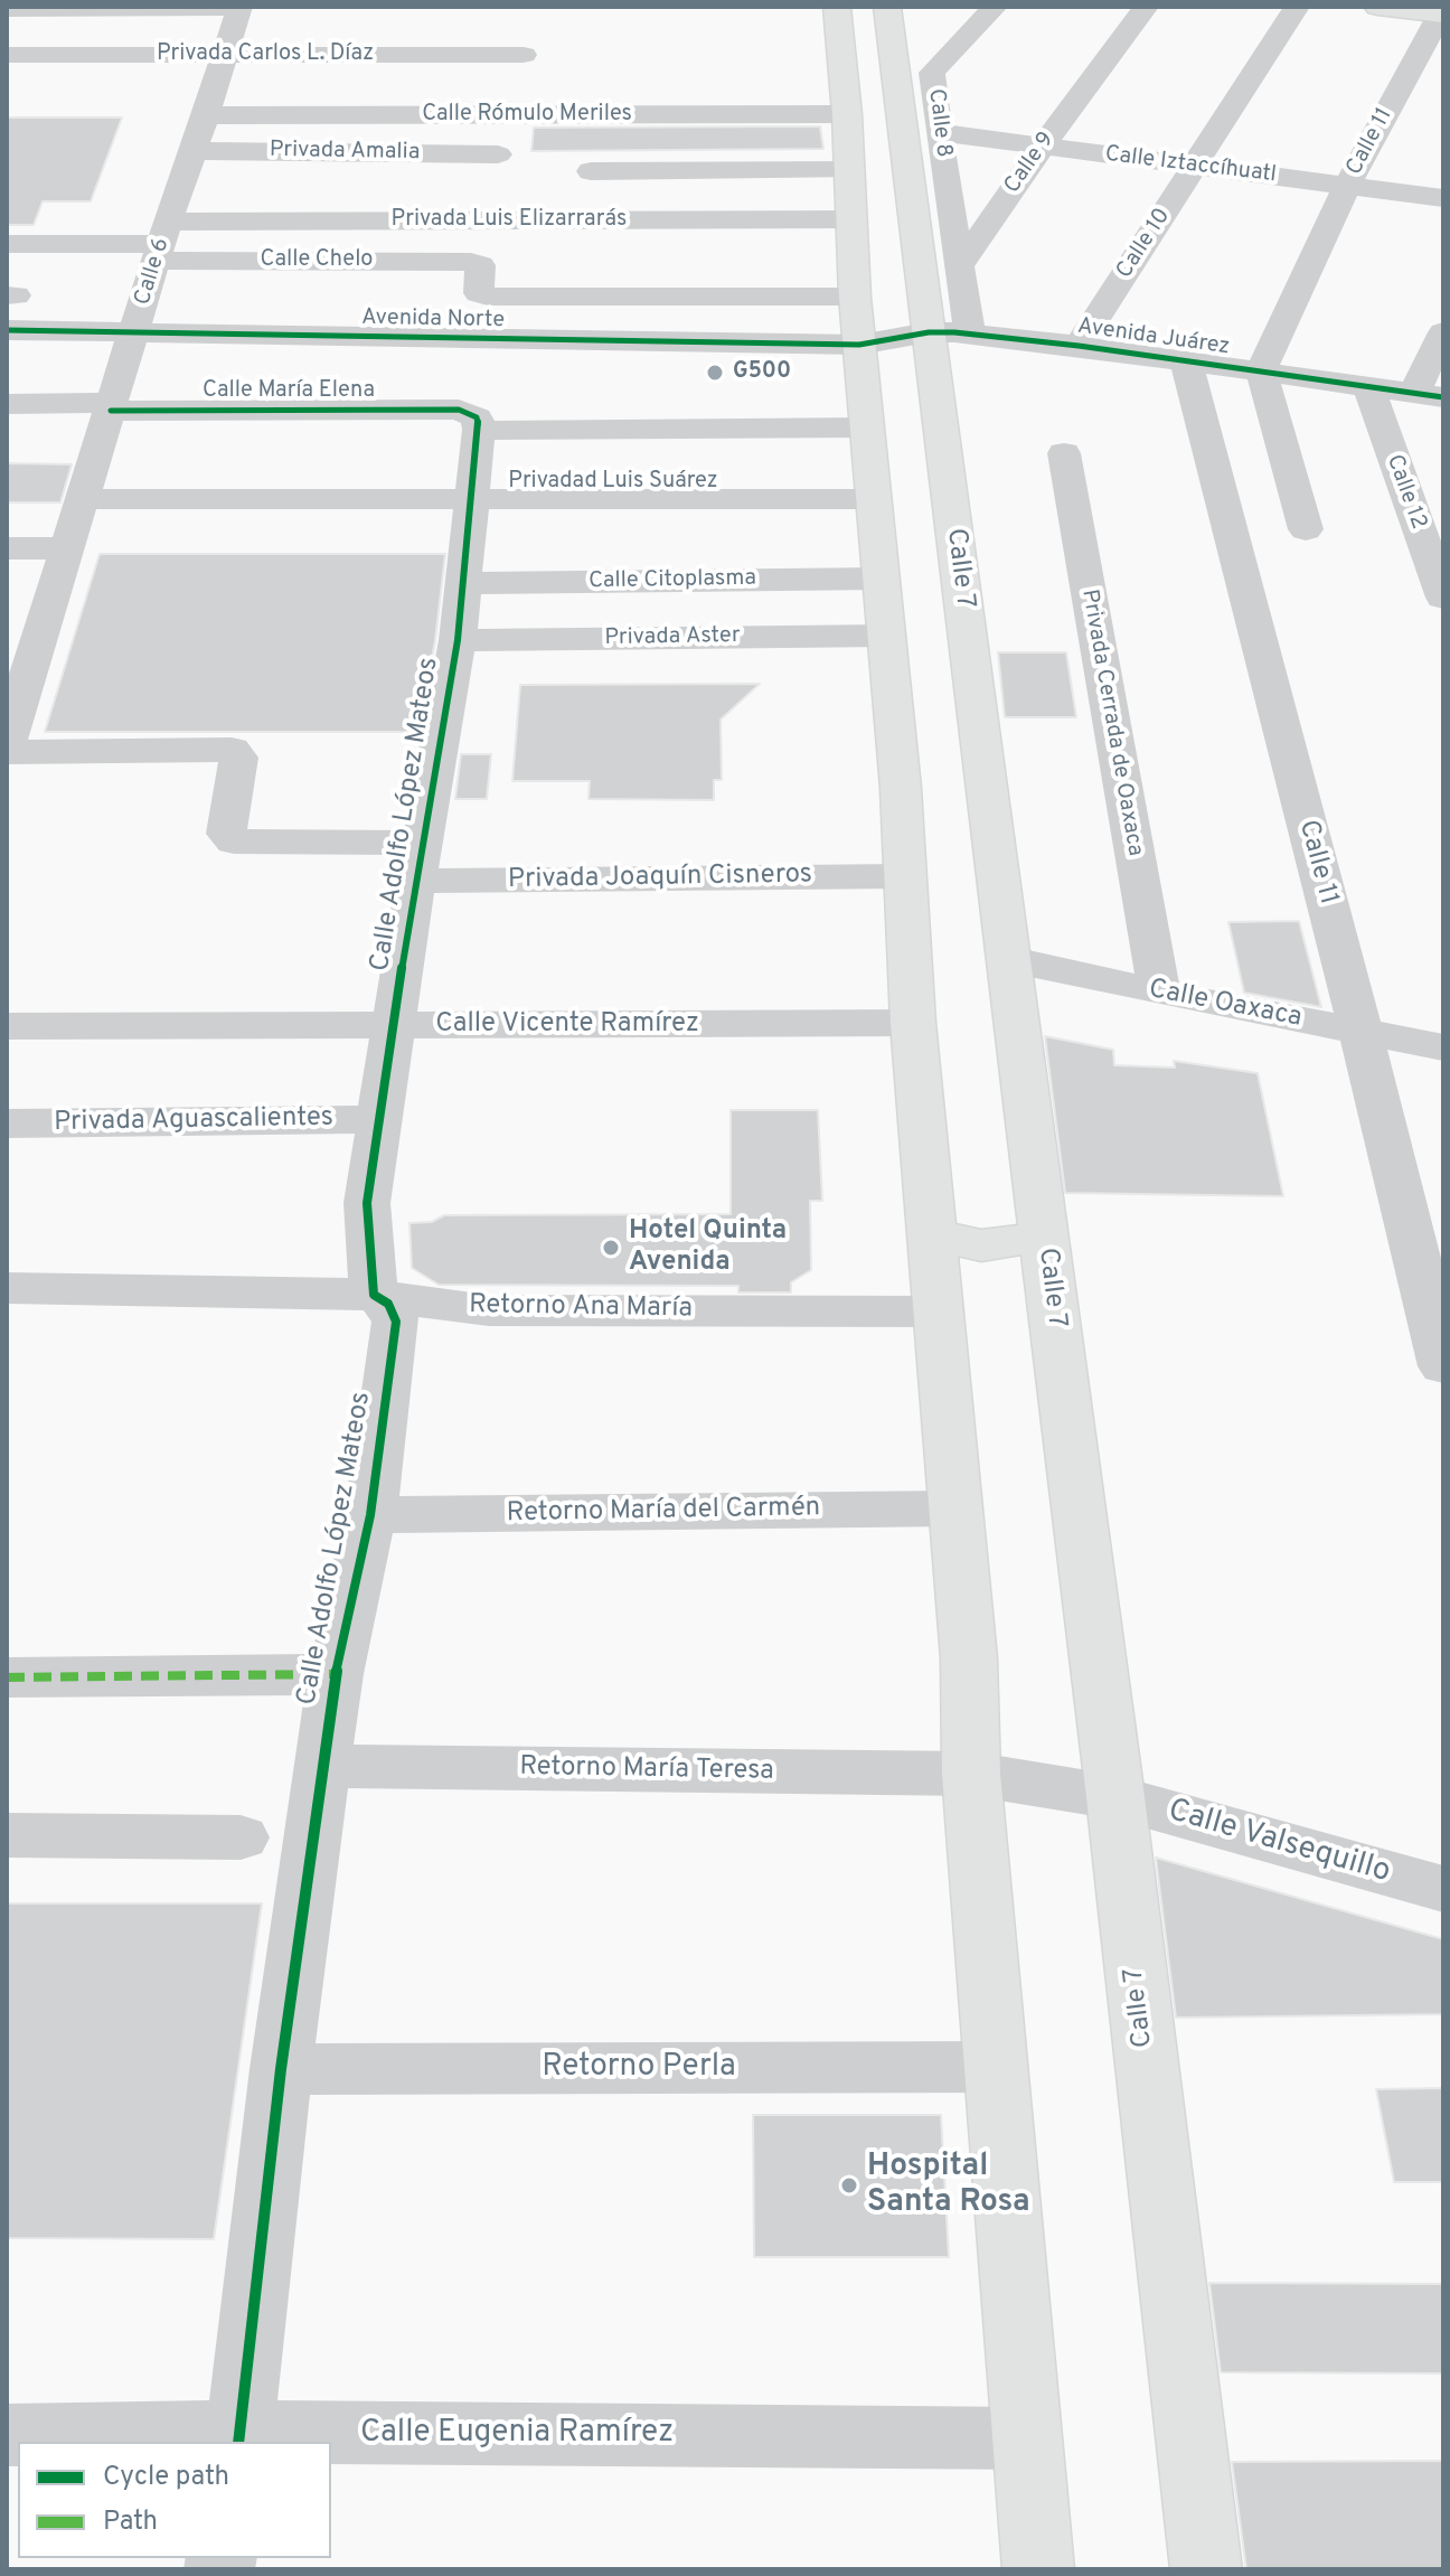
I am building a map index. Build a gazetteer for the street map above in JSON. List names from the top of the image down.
{
  "streets": {
    "main road": ["Calle 7"],
    "street": [
      "Privada Carlos L. Díaz",
      "Calle Rómulo Meriles",
      "Calle 8",
      "Calle 11",
      "Privada Amalia",
      "Calle 9",
      "Calle Iztaccíhuatl",
      "Privada Luis Elizarrarás",
      "Calle 10",
      "Calle Chelo",
      "Calle 6",
      "Avenida Norte",
      "Avenida Juárez",
      "Calle María Elena",
      "Privadad Luis Suárez",
      "Calle 12",
      "Calle Citoplasma",
      "Privada Aster",
      "Privada Cerrada de Oaxaca",
      "Calle Adolfo López Mateos",
      "Privada Joaquín Cisneros",
      "Calle Oaxaca",
      "Calle Vicente Ramírez",
      "Privada Aguascalientes",
      "Retorno Ana María",
      "Retorno María del Carmén",
      "Retorno María Teresa",
      "Calle Valsequillo",
      "Retorno Perla",
      "Calle Eugenia Ramírez"
    ]
  },
  "crossings": [
    ["Privada Carlos L. Díaz", "Calle 6"],
    ["Calle Rómulo Meriles", "Calle 6"],
    ["Calle 8", "Calle 9"],
    ["Calle 8", "Calle Iztaccíhuatl"],
    ["Calle 11", "Calle Iztaccíhuatl"],
    ["Calle 11", "Avenida Juárez"],
    ["Calle 11", "Calle Oaxaca"],
    ["Privada Amalia", "Calle 6"],
    ["Calle 9", "Calle Iztaccíhuatl"],
    ["Calle Iztaccíhuatl", "Calle 10"],
    ["Privada Luis Elizarrarás", "Calle Chelo"],
    ["Privada Luis Elizarrarás", "Calle 6"],
    ["Calle 10", "Avenida Juárez"],
    ["Calle Chelo", "Calle 6"],
    ["Calle 6", "Avenida Norte"],
    ["Calle 6", "Calle María Elena"],
    ["Calle 6", "Privadad Luis Suárez"],
    ["Avenida Norte", "Avenida Juárez"],
    ["Avenida Juárez", "Calle 12"],
    ["Avenida Juárez", "Calle 7"],
    ["Calle María Elena", "Calle Adolfo López Mateos"],
    ["Privadad Luis Suárez", "Calle Adolfo López Mateos"],
    ["Calle 7", "Calle Oaxaca"],
    ["Calle 7", "Retorno María Teresa"],
    ["Calle 7", "Calle Valsequillo"],
    ["Calle Citoplasma", "Calle Adolfo López Mateos"],
    ["Privada Aster", "Calle Adolfo López Mateos"],
    ["Privada Cerrada de Oaxaca", "Calle Oaxaca"],
    ["Calle Adolfo López Mateos", "Privada Joaquín Cisneros"],
    ["Calle Adolfo López Mateos", "Calle Vicente Ramírez"],
    ["Calle Adolfo López Mateos", "Privada Aguascalientes"],
    ["Calle Adolfo López Mateos", "Retorno Ana María"],
    ["Calle Adolfo López Mateos", "Retorno María del Carmén"],
    ["Calle Adolfo López Mateos", "Retorno María Teresa"],
    ["Calle Adolfo López Mateos", "Retorno Perla"],
    ["Calle Adolfo López Mateos", "Calle Eugenia Ramírez"],
    ["Retorno María Teresa", "Calle Valsequillo"]
  ],
  "places": ["G500", "Hotel Quinta Avenida", "Hospital Santa Rosa"],
  "legend": ["Cycle path", "Path"]
}
